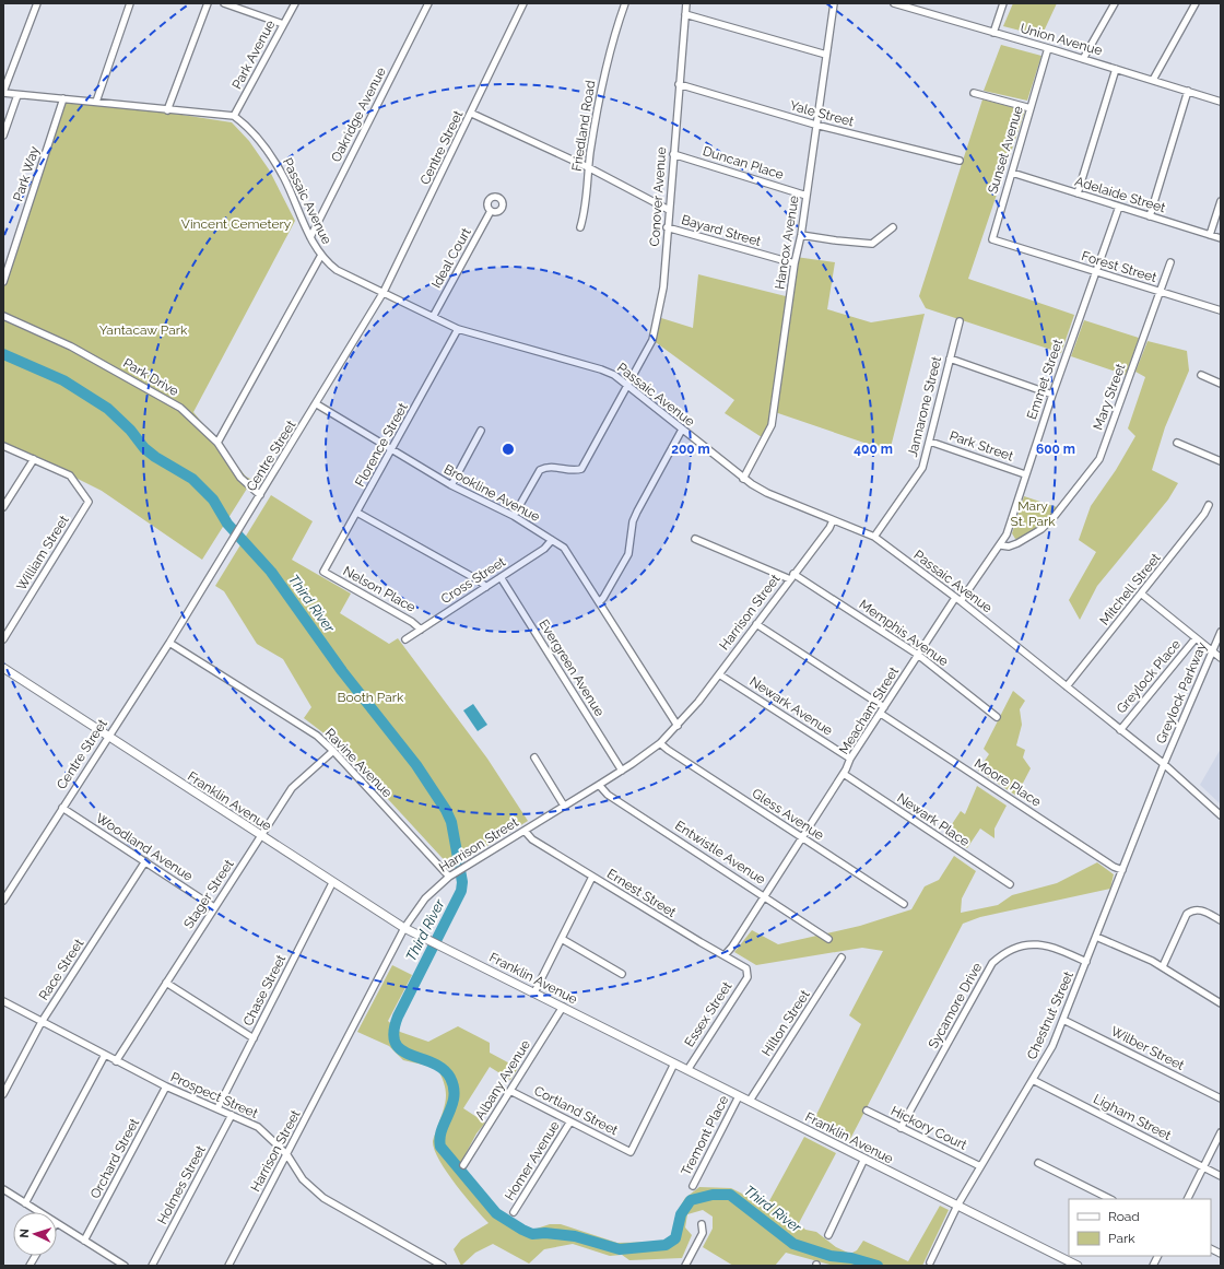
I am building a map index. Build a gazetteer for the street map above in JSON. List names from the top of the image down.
{
  "streets": {
    "main road": ["Franklin Avenue"],
    "street": [
      "Union Avenue",
      "Park Avenue",
      "Yale Street",
      "Oakridge Avenue",
      "Friedland Road",
      "Centre Street",
      "Sunset Avenue",
      "Duncan Place",
      "Park Way",
      "Adelaide Street",
      "Conover Avenue",
      "Passaic Avenue",
      "Bayard Street",
      "Hancox Avenue",
      "Ideal Court",
      "Forest Street",
      "Park Drive",
      "Emmet Street",
      "Mary Street",
      "Jannarone Street",
      "Florence Street",
      "Park Street",
      "Brookline Avenue",
      "William Street",
      "Cross Street",
      "Nelson Place",
      "Mitchell Street",
      "Harrison Street",
      "Memphis Avenue",
      "Evergreen Avenue",
      "Greylock Place",
      "Greylock Parkway",
      "Newark Avenue",
      "Meacham Street",
      "Ravine Avenue",
      "Moore Place",
      "Gless Avenue",
      "Newark Place",
      "Woodland Avenue",
      "Entwistle Avenue",
      "Ernest Street",
      "Stager Street",
      "Race Street",
      "Chase Street",
      "Sycamore Drive",
      "Essex Street",
      "Chestnut Street",
      "Hilton Street",
      "Wilber Street",
      "Albany Avenue",
      "Prospect Street",
      "Cortland Street",
      "Ligham Street",
      "Hickory Court",
      "Tremont Place",
      "Orchard Street",
      "Homer Avenue",
      "Holmes Street"
    ]
  },
  "crossings": [
    ["Union Avenue", "Sunset Avenue"],
    ["Park Avenue", "Passaic Avenue"],
    ["Yale Street", "Conover Avenue"],
    ["Yale Street", "Hancox Avenue"],
    ["Oakridge Avenue", "Passaic Avenue"],
    ["Centre Street", "Passaic Avenue"],
    ["Centre Street", "Park Drive"],
    ["Centre Street", "Brookline Avenue"],
    ["Centre Street", "Ravine Avenue"],
    ["Centre Street", "Franklin Avenue"],
    ["Centre Street", "Woodland Avenue"],
    ["Sunset Avenue", "Adelaide Street"],
    ["Sunset Avenue", "Forest Street"],
    ["Duncan Place", "Conover Avenue"],
    ["Duncan Place", "Hancox Avenue"],
    ["Adelaide Street", "Emmet Street"],
    ["Conover Avenue", "Passaic Avenue"],
    ["Conover Avenue", "Bayard Street"],
    ["Conover Avenue", "Brookline Avenue"],
    ["Passaic Avenue", "Hancox Avenue"],
    ["Passaic Avenue", "Ideal Court"],
    ["Passaic Avenue", "Emmet Street"],
    ["Passaic Avenue", "Jannarone Street"],
    ["Passaic Avenue", "Florence Street"],
    ["Passaic Avenue", "Mitchell Street"],
    ["Passaic Avenue", "Harrison Street"],
    ["Passaic Avenue", "Greylock Place"],
    ["Passaic Avenue", "Greylock Parkway"],
    ["Passaic Avenue", "Meacham Street"],
    ["Passaic Avenue", "Chestnut Street"],
    ["Bayard Street", "Hancox Avenue"],
    ["Forest Street", "Emmet Street"],
    ["Forest Street", "Mary Street"],
    ["Emmet Street", "Mary Street"],
    ["Emmet Street", "Park Street"],
    ["Emmet Street", "Meacham Street"],
    ["Jannarone Street", "Park Street"],
    ["Florence Street", "Brookline Avenue"],
    ["Florence Street", "Nelson Place"],
    ["Brookline Avenue", "Cross Street"],
    ["Brookline Avenue", "Harrison Street"],
    ["Cross Street", "Nelson Place"],
    ["Cross Street", "Evergreen Avenue"],
    ["Harrison Street", "Memphis Avenue"],
    ["Harrison Street", "Evergreen Avenue"],
    ["Harrison Street", "Newark Avenue"],
    ["Harrison Street", "Ravine Avenue"],
    ["Harrison Street", "Franklin Avenue"],
    ["Harrison Street", "Gless Avenue"],
    ["Harrison Street", "Entwistle Avenue"],
    ["Harrison Street", "Ernest Street"],
    ["Harrison Street", "Prospect Street"],
    ["Memphis Avenue", "Meacham Street"],
    ["Greylock Parkway", "Chestnut Street"],
    ["Newark Avenue", "Meacham Street"],
    ["Meacham Street", "Moore Place"],
    ["Meacham Street", "Gless Avenue"],
    ["Meacham Street", "Newark Place"],
    ["Meacham Street", "Entwistle Avenue"],
    ["Meacham Street", "Ernest Street"],
    ["Ravine Avenue", "Stager Street"],
    ["Moore Place", "Chestnut Street"],
    ["Franklin Avenue", "Stager Street"],
    ["Franklin Avenue", "Chase Street"],
    ["Franklin Avenue", "Essex Street"],
    ["Franklin Avenue", "Chestnut Street"],
    ["Franklin Avenue", "Hilton Street"],
    ["Franklin Avenue", "Albany Avenue"],
    ["Franklin Avenue", "Cortland Street"],
    ["Franklin Avenue", "Tremont Place"],
    ["Woodland Avenue", "Stager Street"],
    ["Woodland Avenue", "Race Street"],
    ["Ernest Street", "Essex Street"],
    ["Stager Street", "Prospect Street"],
    ["Chase Street", "Prospect Street"],
    ["Sycamore Drive", "Chestnut Street"],
    ["Sycamore Drive", "Hickory Court"],
    ["Chestnut Street", "Wilber Street"],
    ["Chestnut Street", "Ligham Street"],
    ["Chestnut Street", "Hickory Court"],
    ["Albany Avenue", "Cortland Street"],
    ["Prospect Street", "Orchard Street"],
    ["Prospect Street", "Holmes Street"],
    ["Cortland Street", "Homer Avenue"]
  ],
  "water": ["Third River"],
  "parks": [
    "Vincent Cemetery",
    "Yantacaw Park",
    "Mary St. Park",
    "Booth Park"
  ],
  "legend": ["Road", "Park"],
  "north": "left",
  "rings": ["200 m", "400 m", "600 m"]
}
